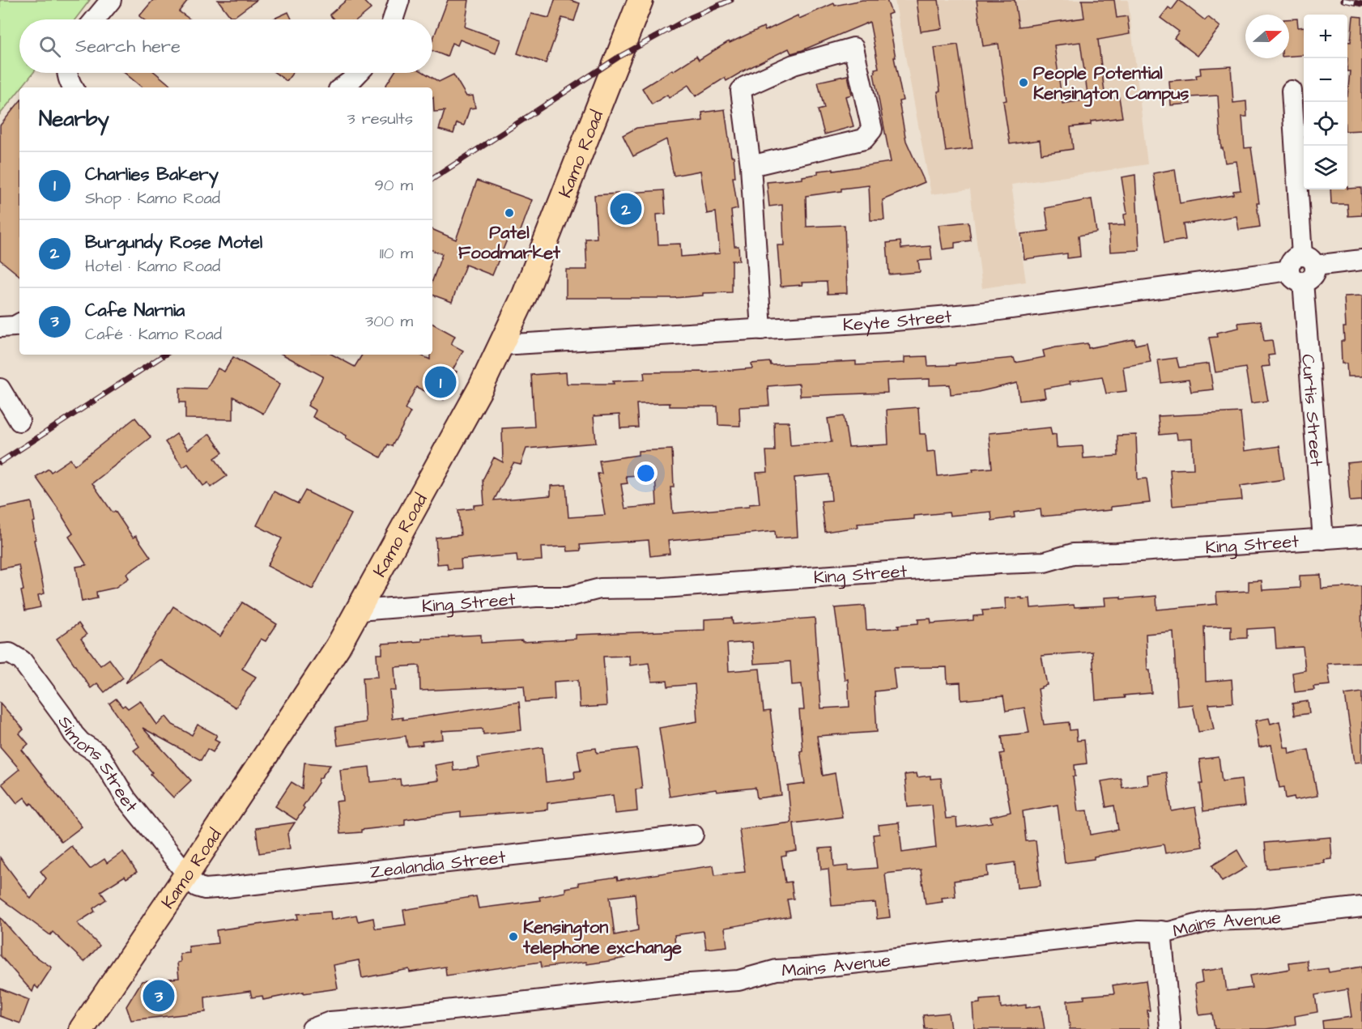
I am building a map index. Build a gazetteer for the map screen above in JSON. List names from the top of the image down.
{
  "streets": {
    "main road": ["Kamo Road"],
    "street": [
      "Keyte Street",
      "Curtis Street",
      "King Street",
      "Simons Street",
      "Zealandia Street",
      "Mains Avenue"
    ]
  },
  "crossings": [
    ["Kamo Road", "Keyte Street"],
    ["Kamo Road", "King Street"],
    ["Kamo Road", "Simons Street"],
    ["Kamo Road", "Zealandia Street"],
    ["Keyte Street", "Curtis Street"],
    ["Curtis Street", "King Street"],
    ["Simons Street", "Zealandia Street"]
  ],
  "places": ["People Potential Kensington Campus", "Patel Foodmarket", "Kensington telephone exchange"],
  "north": "right",
  "page": {
    "map_buttons": ["+", "−"],
    "search": "Search here",
    "heading": ["Nearby", "3 results"],
    "list": [
      {
        "mark": "1",
        "name": "Charlies Bakery",
        "note": "Shop · Kamo Road",
        "value": "90 m"
      },
      {
        "mark": "2",
        "name": "Burgundy Rose Motel",
        "note": "Hotel · Kamo Road",
        "value": "110 m"
      },
      {
        "mark": "3",
        "name": "Cafe Narnia",
        "note": "Café · Kamo Road",
        "value": "300 m"
      }
    ],
    "pins": ["2", "1", "3"]
  }
}
